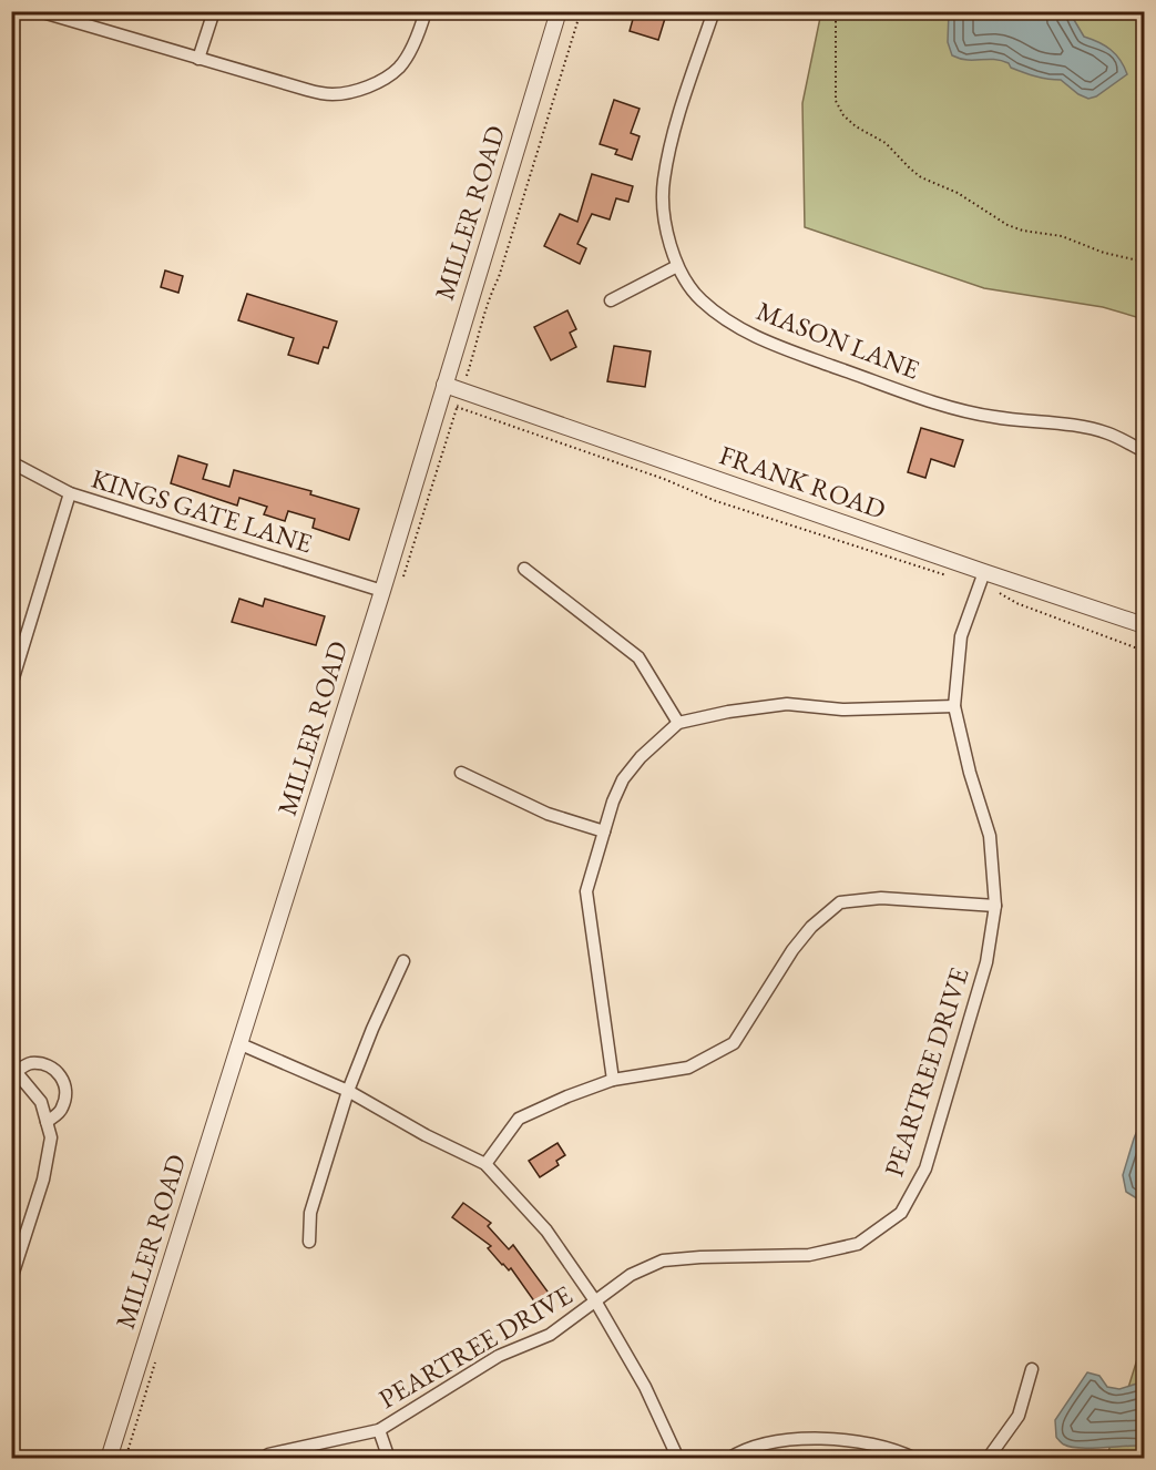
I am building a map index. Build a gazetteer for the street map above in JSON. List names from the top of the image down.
{
  "streets": {
    "street": [
      "MILLER ROAD",
      "MASON LANE",
      "FRANK ROAD",
      "KINGS GATE LANE",
      "PEARTREE DRIVE"
    ]
  },
  "crossings": [
    ["MILLER ROAD", "FRANK ROAD"],
    ["MILLER ROAD", "KINGS GATE LANE"],
    ["FRANK ROAD", "PEARTREE DRIVE"]
  ]
}
